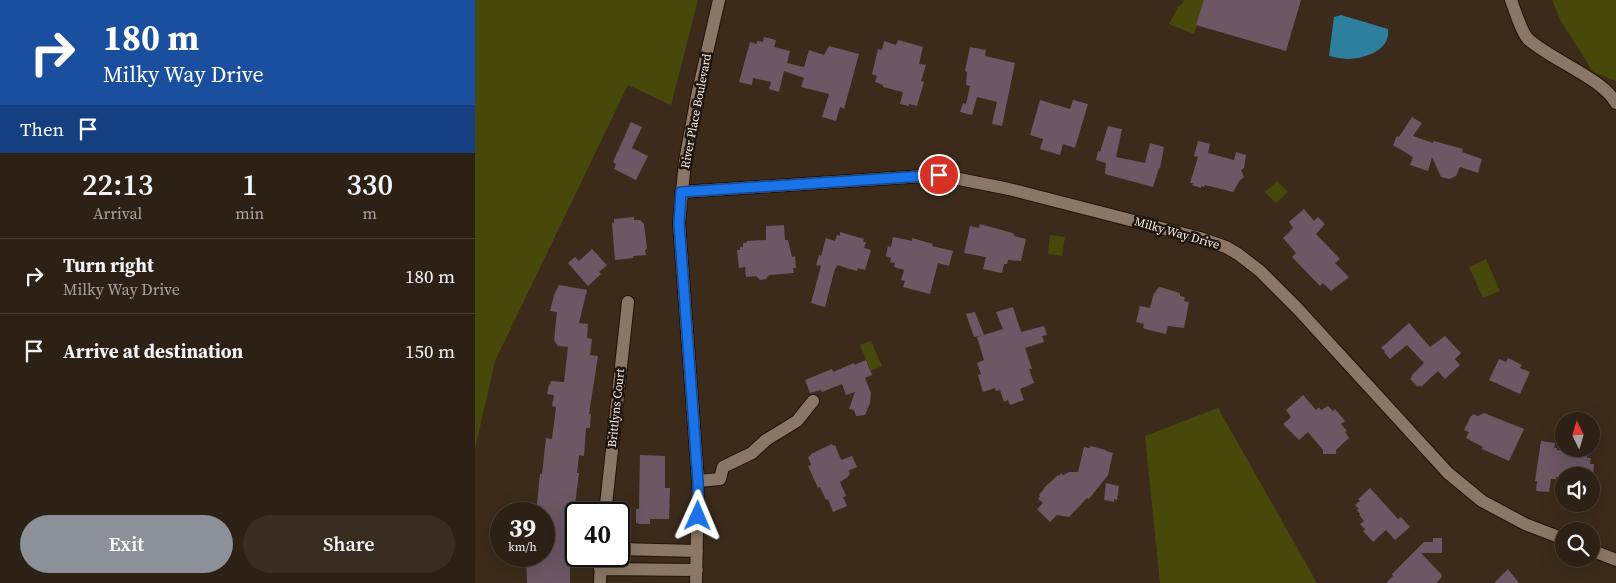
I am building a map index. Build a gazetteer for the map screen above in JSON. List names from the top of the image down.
{
  "streets": {
    "street": ["River Place Boulevard", "Milky Way Drive", "Brittlyns Court"]
  },
  "crossings": [
    ["River Place Boulevard", "Milky Way Drive"]
  ],
  "north": "top",
  "page": {
    "turn": ["180 m", "Milky Way Drive"],
    "then": "Then",
    "eta": [
      "22:13",
      "Arrival",
      "1",
      "min",
      "330",
      "m"
    ],
    "list": [
      {
        "name": "Turn right",
        "note": "Milky Way Drive",
        "value": "180 m"
      },
      {
        "name": "Arrive at destination",
        "value": "150 m"
      }
    ],
    "speed": "39 km/h",
    "limit": "40",
    "buttons": ["Exit", "Share"]
  }
}
